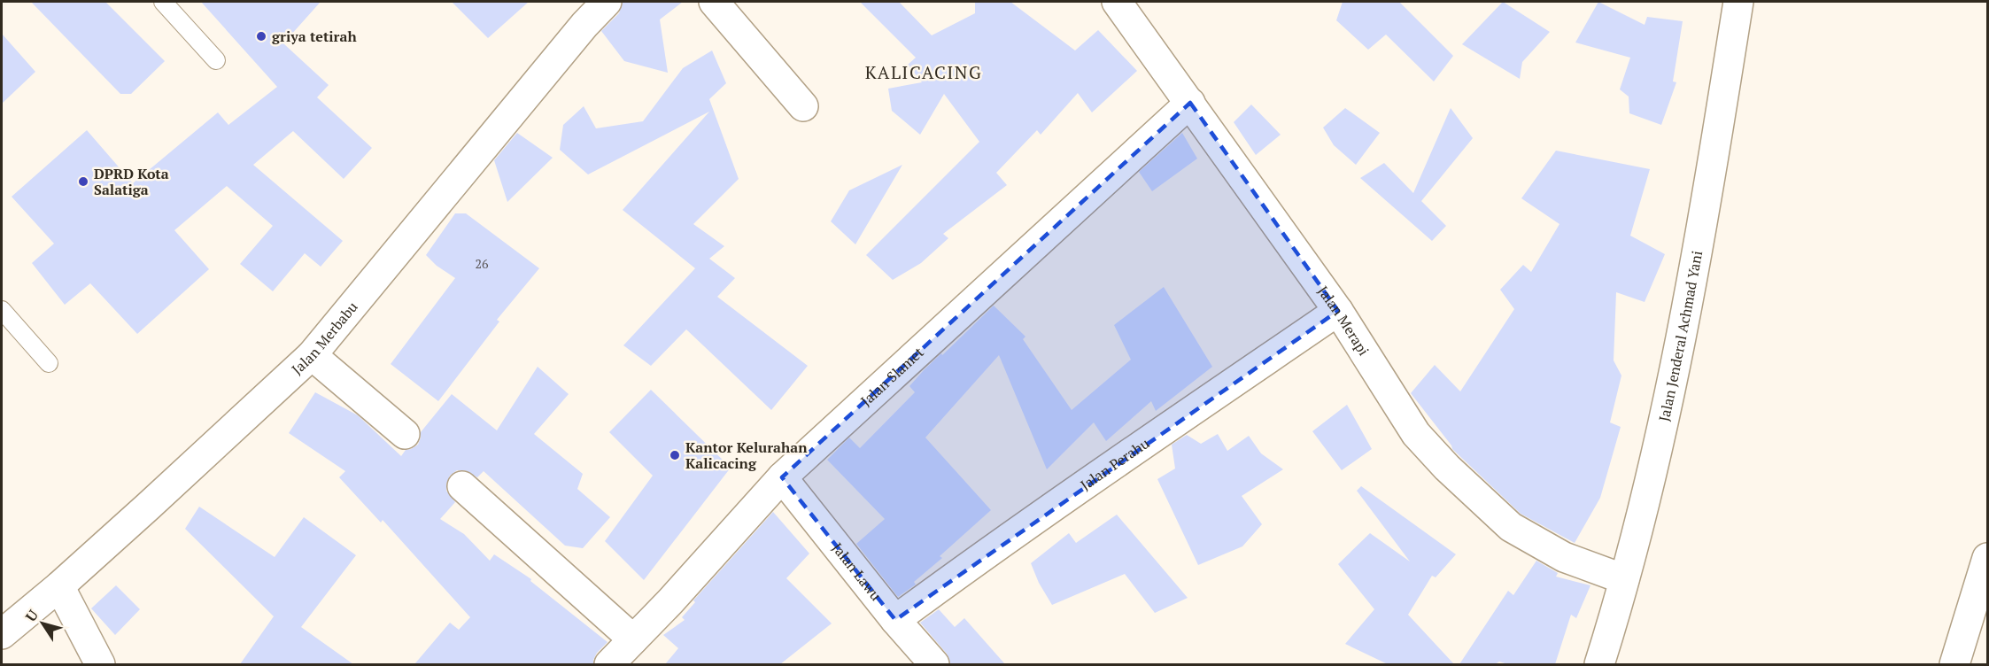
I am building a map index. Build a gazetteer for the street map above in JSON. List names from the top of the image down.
{
  "streets": {
    "street": [
      "Jalan Merapi",
      "Jalan Jenderal Achmad Yani",
      "Jalan Merbabu",
      "Jalan Slamet",
      "Jalan Perahu",
      "Jalan Lawu"
    ]
  },
  "crossings": [
    ["Jalan Merapi", "Jalan Jenderal Achmad Yani"],
    ["Jalan Merapi", "Jalan Slamet"],
    ["Jalan Merapi", "Jalan Perahu"],
    ["Jalan Slamet", "Jalan Lawu"],
    ["Jalan Perahu", "Jalan Lawu"]
  ],
  "districts": ["KALICACING"],
  "places": ["griya tetirah", "DPRD Kota Salatiga", "Kantor Kelurahan Kalicacing"],
  "house_numbers": ["26"],
  "north": "top left"
}
